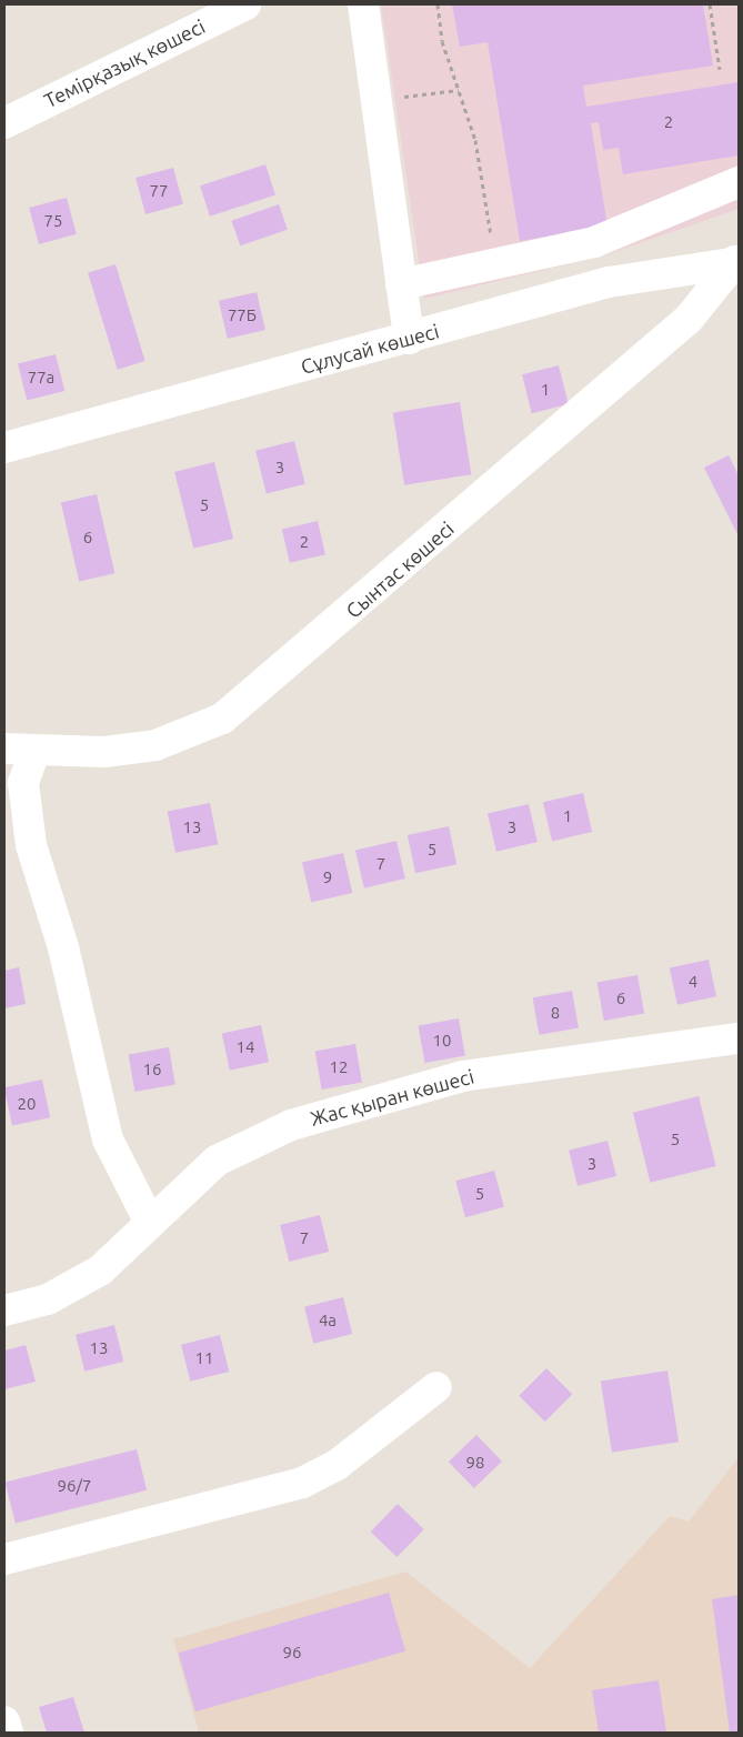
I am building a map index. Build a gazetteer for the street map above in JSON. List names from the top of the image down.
{
  "streets": {
    "street": [
      "Темірқазық көшесі",
      "Сұлусай көшесі",
      "Сынтас көшесі",
      "Жас қыран көшесі"
    ]
  },
  "crossings": [
    ["Сұлусай көшесі", "Сынтас көшесі"]
  ],
  "house_numbers": [
    "2",
    "77",
    "75",
    "77Б",
    "77а",
    "1",
    "3",
    "5",
    "6",
    "2",
    "1",
    "13",
    "3",
    "5",
    "7",
    "9",
    "4",
    "6",
    "8",
    "10",
    "14",
    "12",
    "16",
    "20",
    "5",
    "3",
    "5",
    "7",
    "4а",
    "13",
    "11",
    "98",
    "96/7",
    "96"
  ]
}
